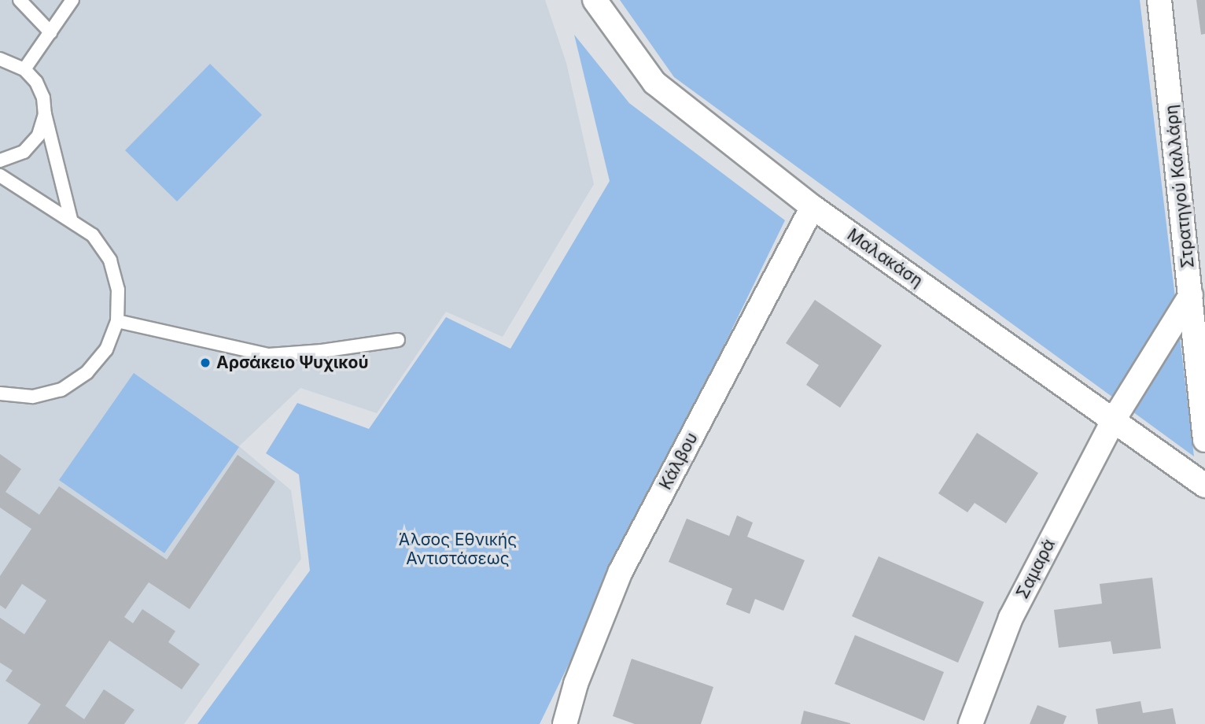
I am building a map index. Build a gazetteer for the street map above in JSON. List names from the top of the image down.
{
  "streets": {
    "street": [
      "Στρατηγού Καλλάρη",
      "Μαλακάση",
      "Κάλβου",
      "Σαμαρά"
    ]
  },
  "crossings": [
    ["Στρατηγού Καλλάρη", "Σαμαρά"],
    ["Μαλακάση", "Κάλβου"],
    ["Μαλακάση", "Σαμαρά"]
  ],
  "parks": ["Άλσος Εθνικής Αντιστάσεως"],
  "places": ["Αρσάκειο Ψυχικού"]
}
